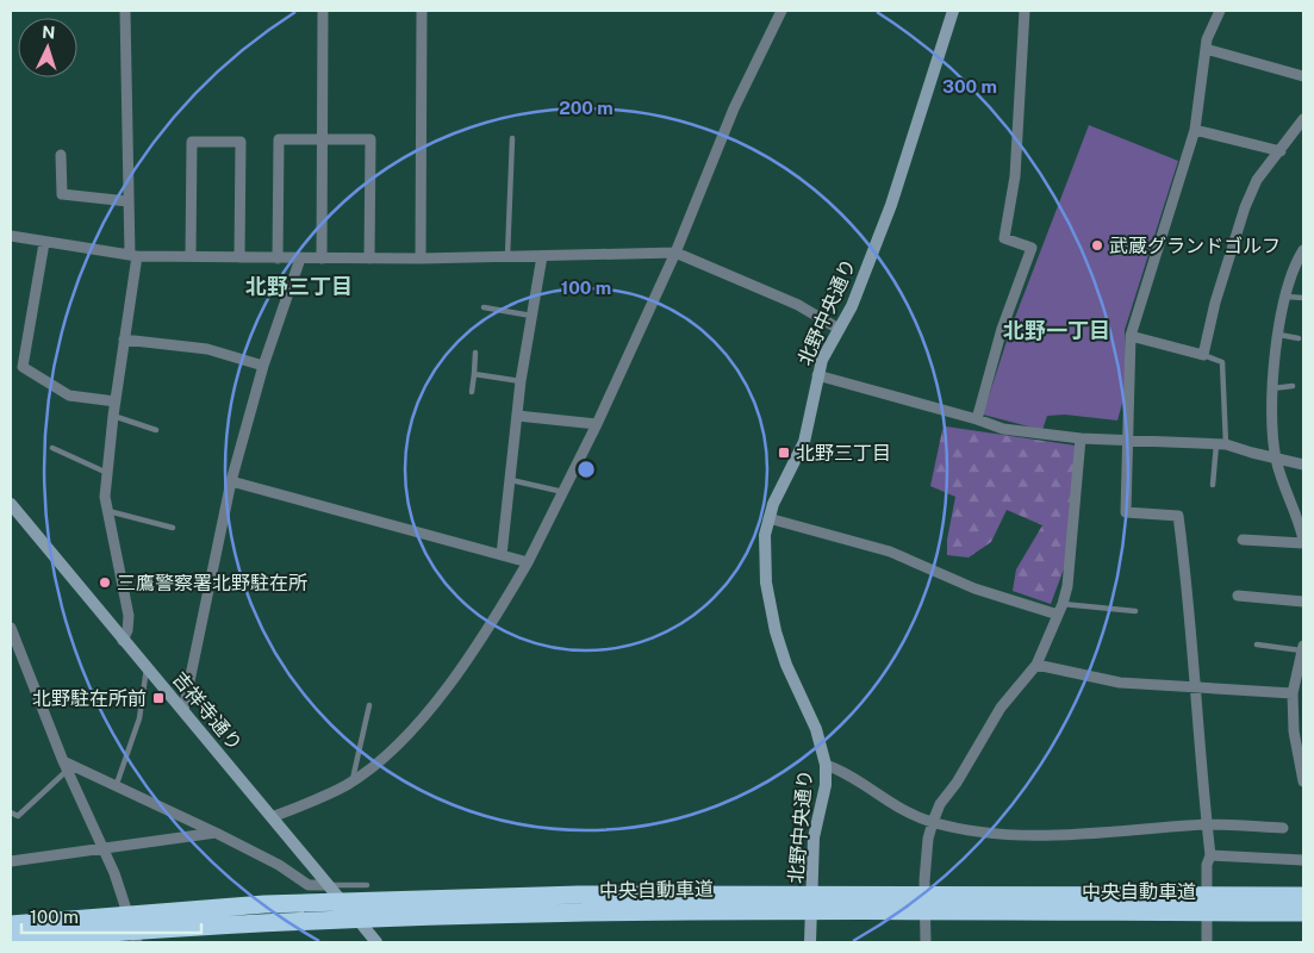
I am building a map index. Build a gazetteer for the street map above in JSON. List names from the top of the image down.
{
  "streets": {
    "highway": ["中央自動車道"],
    "street": ["北野中央通り", "吉祥寺通り"]
  },
  "districts": ["北野三丁目", "北野一丁目"],
  "places": {
    "other": ["武蔵グランドゴルフ", "三鷹警察署北野駐在所"],
    "transit": ["北野三丁目", "北野駐在所前"]
  },
  "scale_bar": "100 m",
  "north": "top",
  "rings": ["300 m", "200 m", "100 m"]
}
